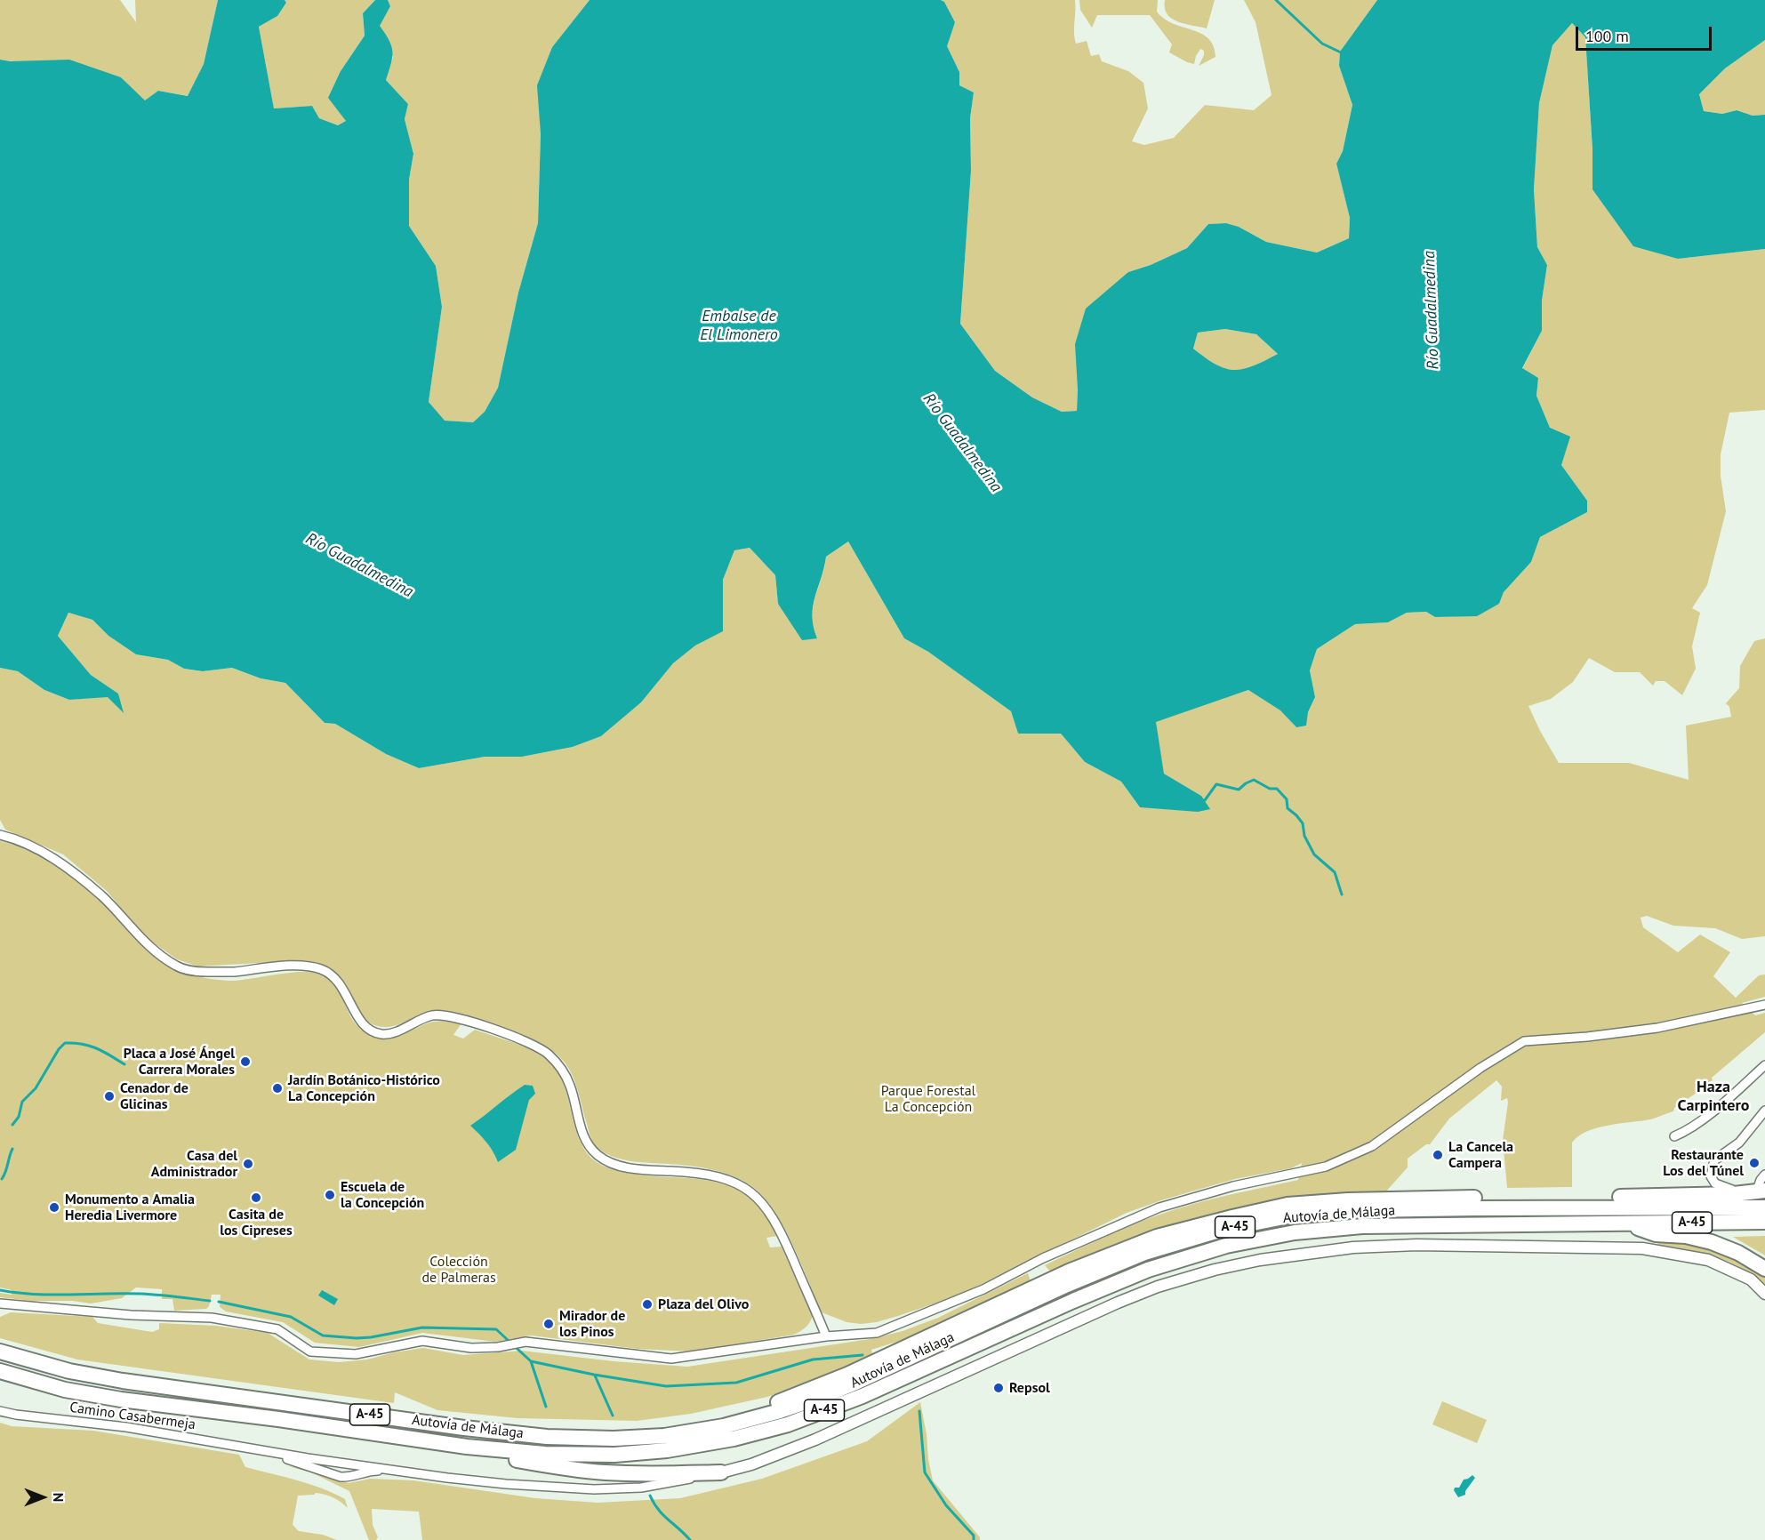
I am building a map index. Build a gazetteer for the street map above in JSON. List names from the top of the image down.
{
  "streets": {
    "highway": ["Autovía de Málaga", "A-45"],
    "street": ["Camino Casabermeja"]
  },
  "districts": ["Haza Carpintero"],
  "water": ["Río Guadalmedina", "Embalse de El Limonero"],
  "parks": ["Parque Forestal La Concepción", "Colección de Palmeras"],
  "places": [
    "Placa a José Ángel Carrera Morales",
    "Jardín Botánico-Histórico La Concepción",
    "Cenador de Glicinas",
    "La Cancela Campera",
    "Restaurante Los del Túnel",
    "Casa del Administrador",
    "Escuela de la Concepción",
    "Casita de los Cipreses",
    "Monumento a Amalia Heredia Livermore",
    "Plaza del Olivo",
    "Mirador de los Pinos",
    "Repsol"
  ],
  "scale_bar": "100 m",
  "north": "right"
}
